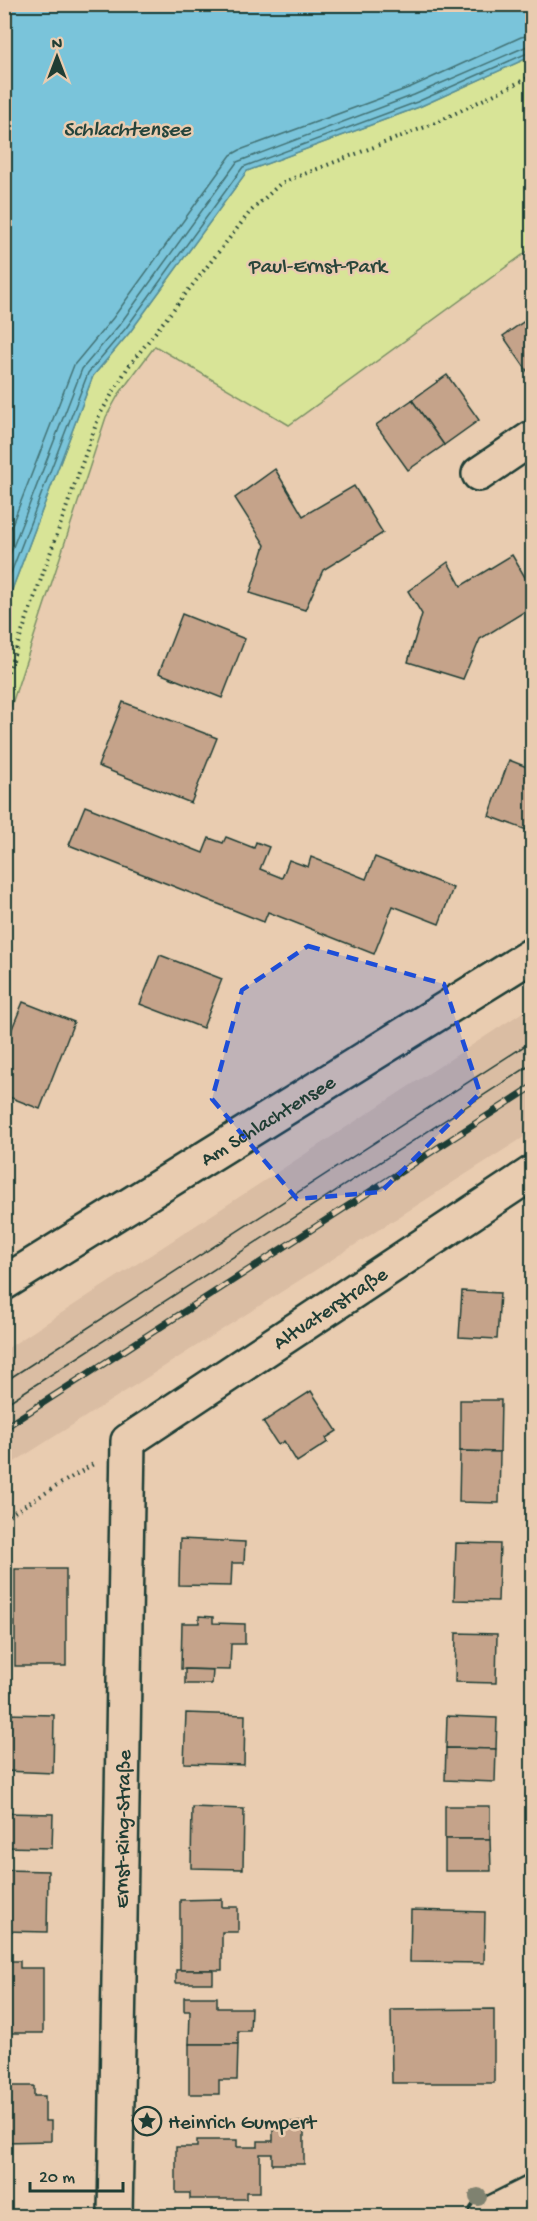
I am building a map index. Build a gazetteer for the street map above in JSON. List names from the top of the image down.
{
  "streets": {
    "street": ["Am Schlachtensee", "Altvaterstraße", "Ernst-Ring-Straße"]
  },
  "crossings": [
    ["Altvaterstraße", "Ernst-Ring-Straße"]
  ],
  "water": ["Schlachtensee"],
  "parks": ["Paul-Ernst-Park"],
  "places": {
    "place": ["Heinrich Gumpert"]
  },
  "scale_bar": "20 m",
  "north": "top"
}
